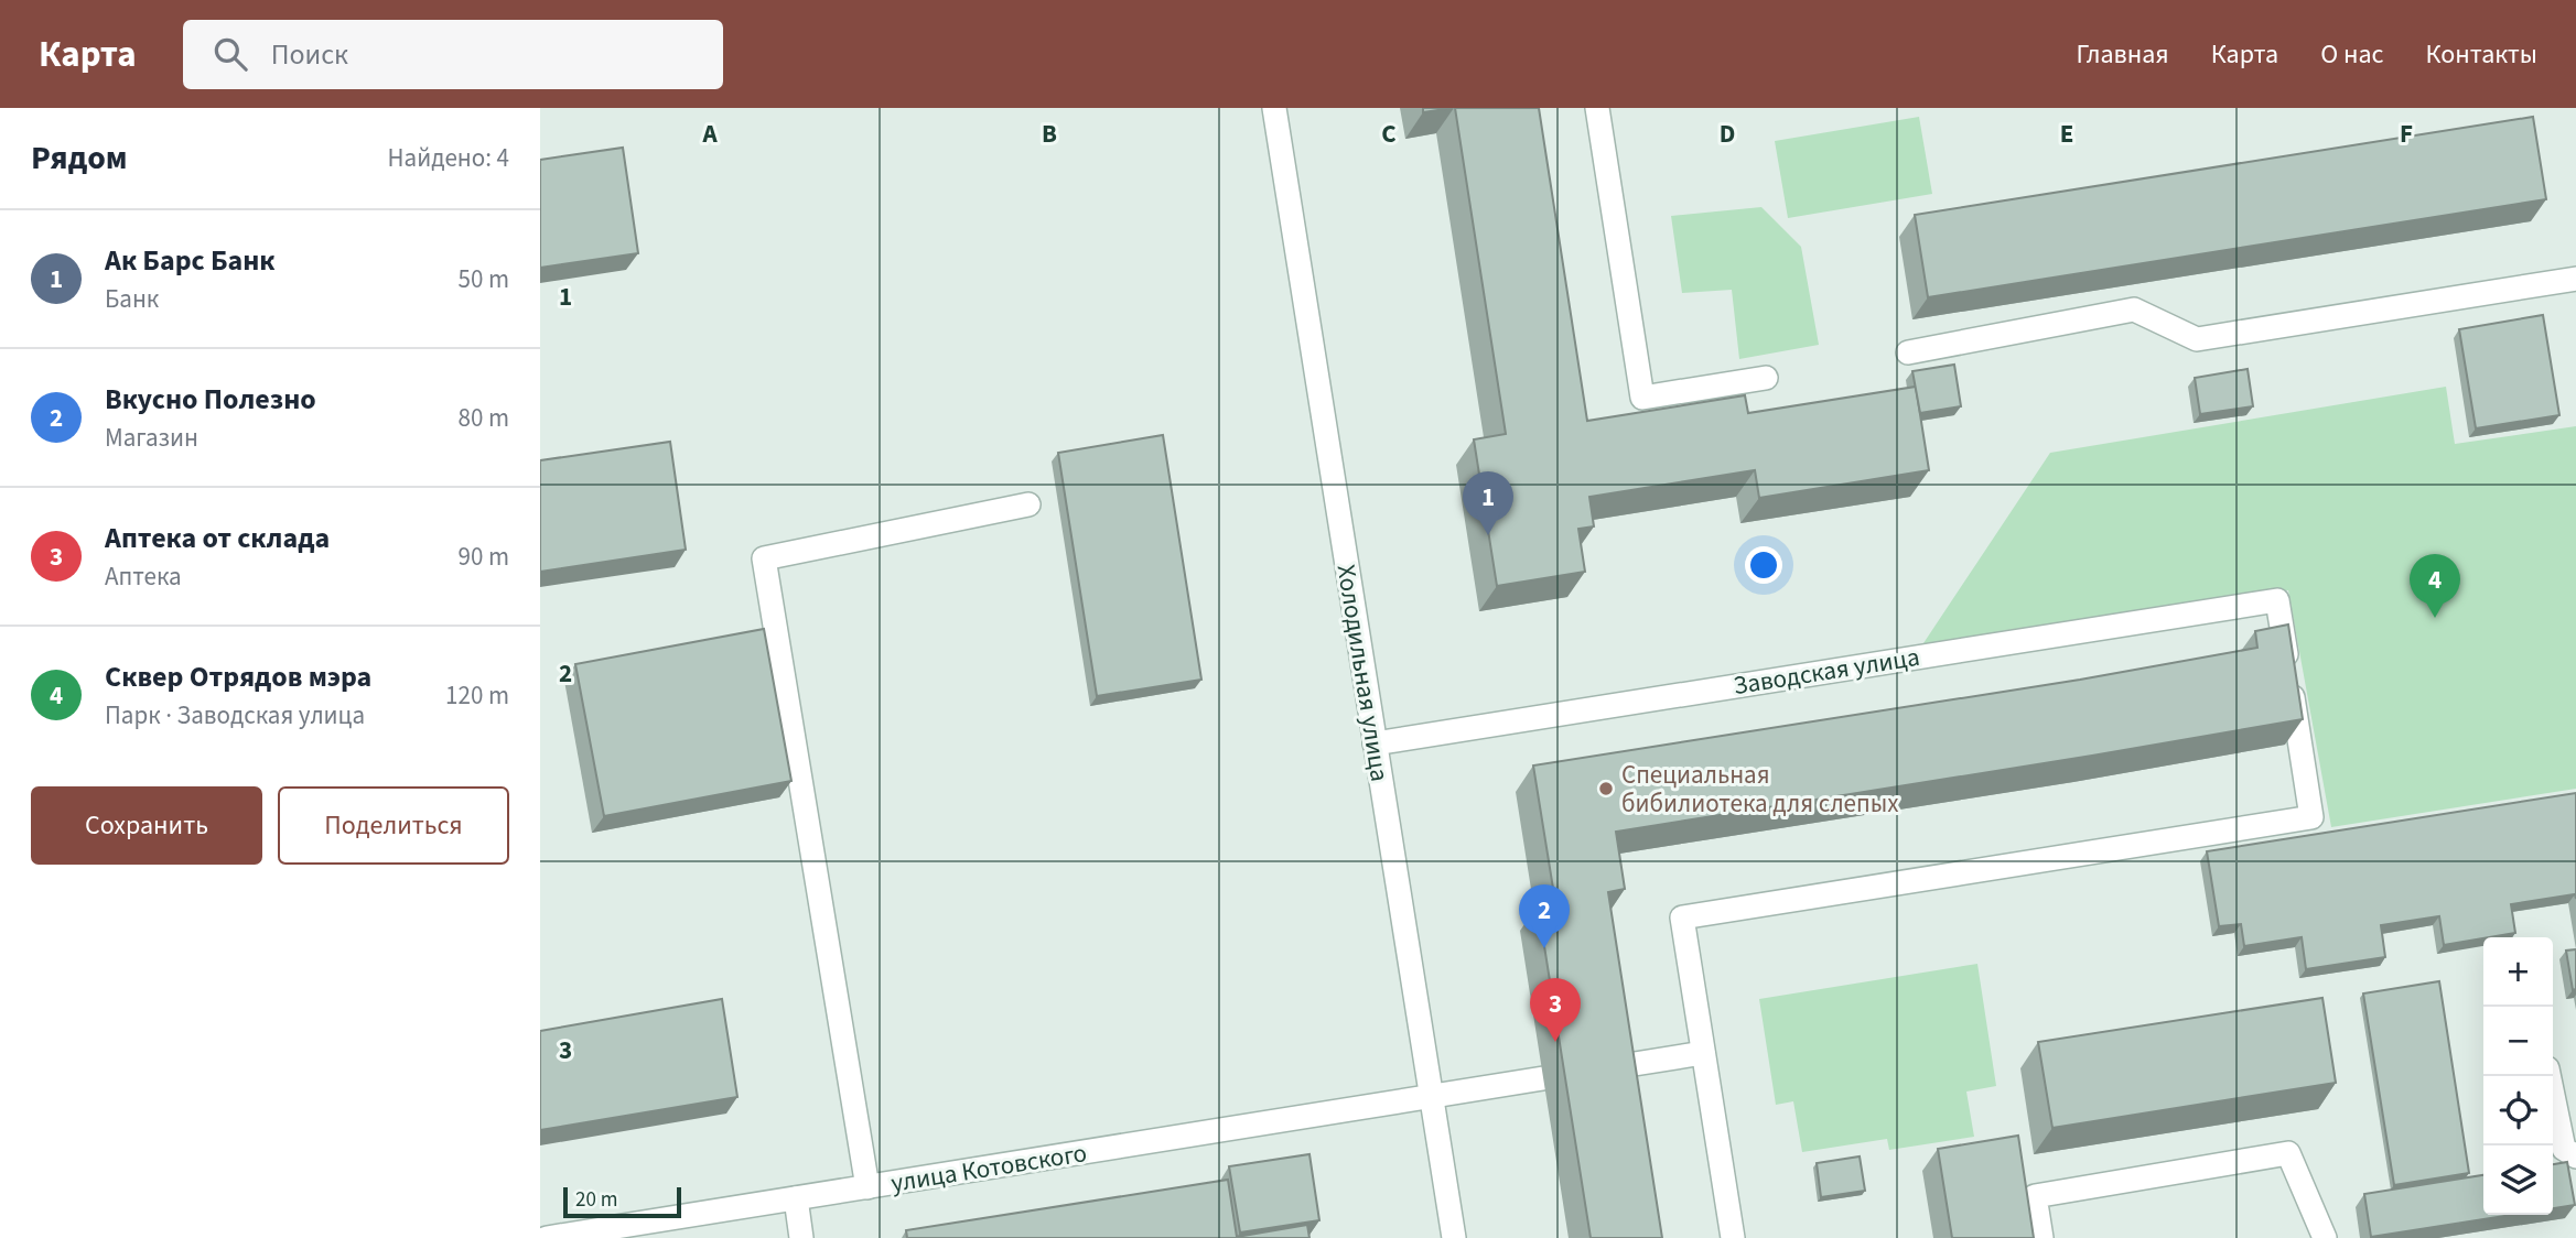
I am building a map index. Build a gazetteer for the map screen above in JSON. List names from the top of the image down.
{
  "streets": {
    "street": ["Заводская улица", "Холодильная улица", "улица Котовского"]
  },
  "crossings": [
    ["Заводская улица", "Холодильная улица"],
    ["Холодильная улица", "улица Котовского"]
  ],
  "places": ["Специальная бибилиотека для слепых"],
  "scale_bar": "20 m",
  "page": {
    "header": "Карта",
    "search": "Поиск",
    "nav": [
      "Главная",
      "Карта",
      "О нас",
      "Контакты"
    ],
    "heading": ["Рядом", "Найдено: 4"],
    "list": [
      {
        "mark": "1",
        "name": "Ак Барс Банк",
        "note": "Банк",
        "value": "50 m"
      },
      {
        "mark": "2",
        "name": "Вкусно Полезно",
        "note": "Магазин",
        "value": "80 m"
      },
      {
        "mark": "3",
        "name": "Аптека от склада",
        "note": "Аптека",
        "value": "90 m"
      },
      {
        "mark": "4",
        "name": "Сквер Отрядов мэра",
        "note": "Парк · Заводская улица",
        "value": "120 m"
      }
    ],
    "pins": [
      "1",
      "4",
      "2",
      "3"
    ],
    "buttons": ["Сохранить", "Поделиться"],
    "map_buttons": ["+", "−"],
    "scale": "20 m"
  },
  "grid": {
    "columns": [
      "A",
      "B",
      "C",
      "D",
      "E",
      "F"
    ],
    "rows": ["1", "2", "3"]
  }
}
